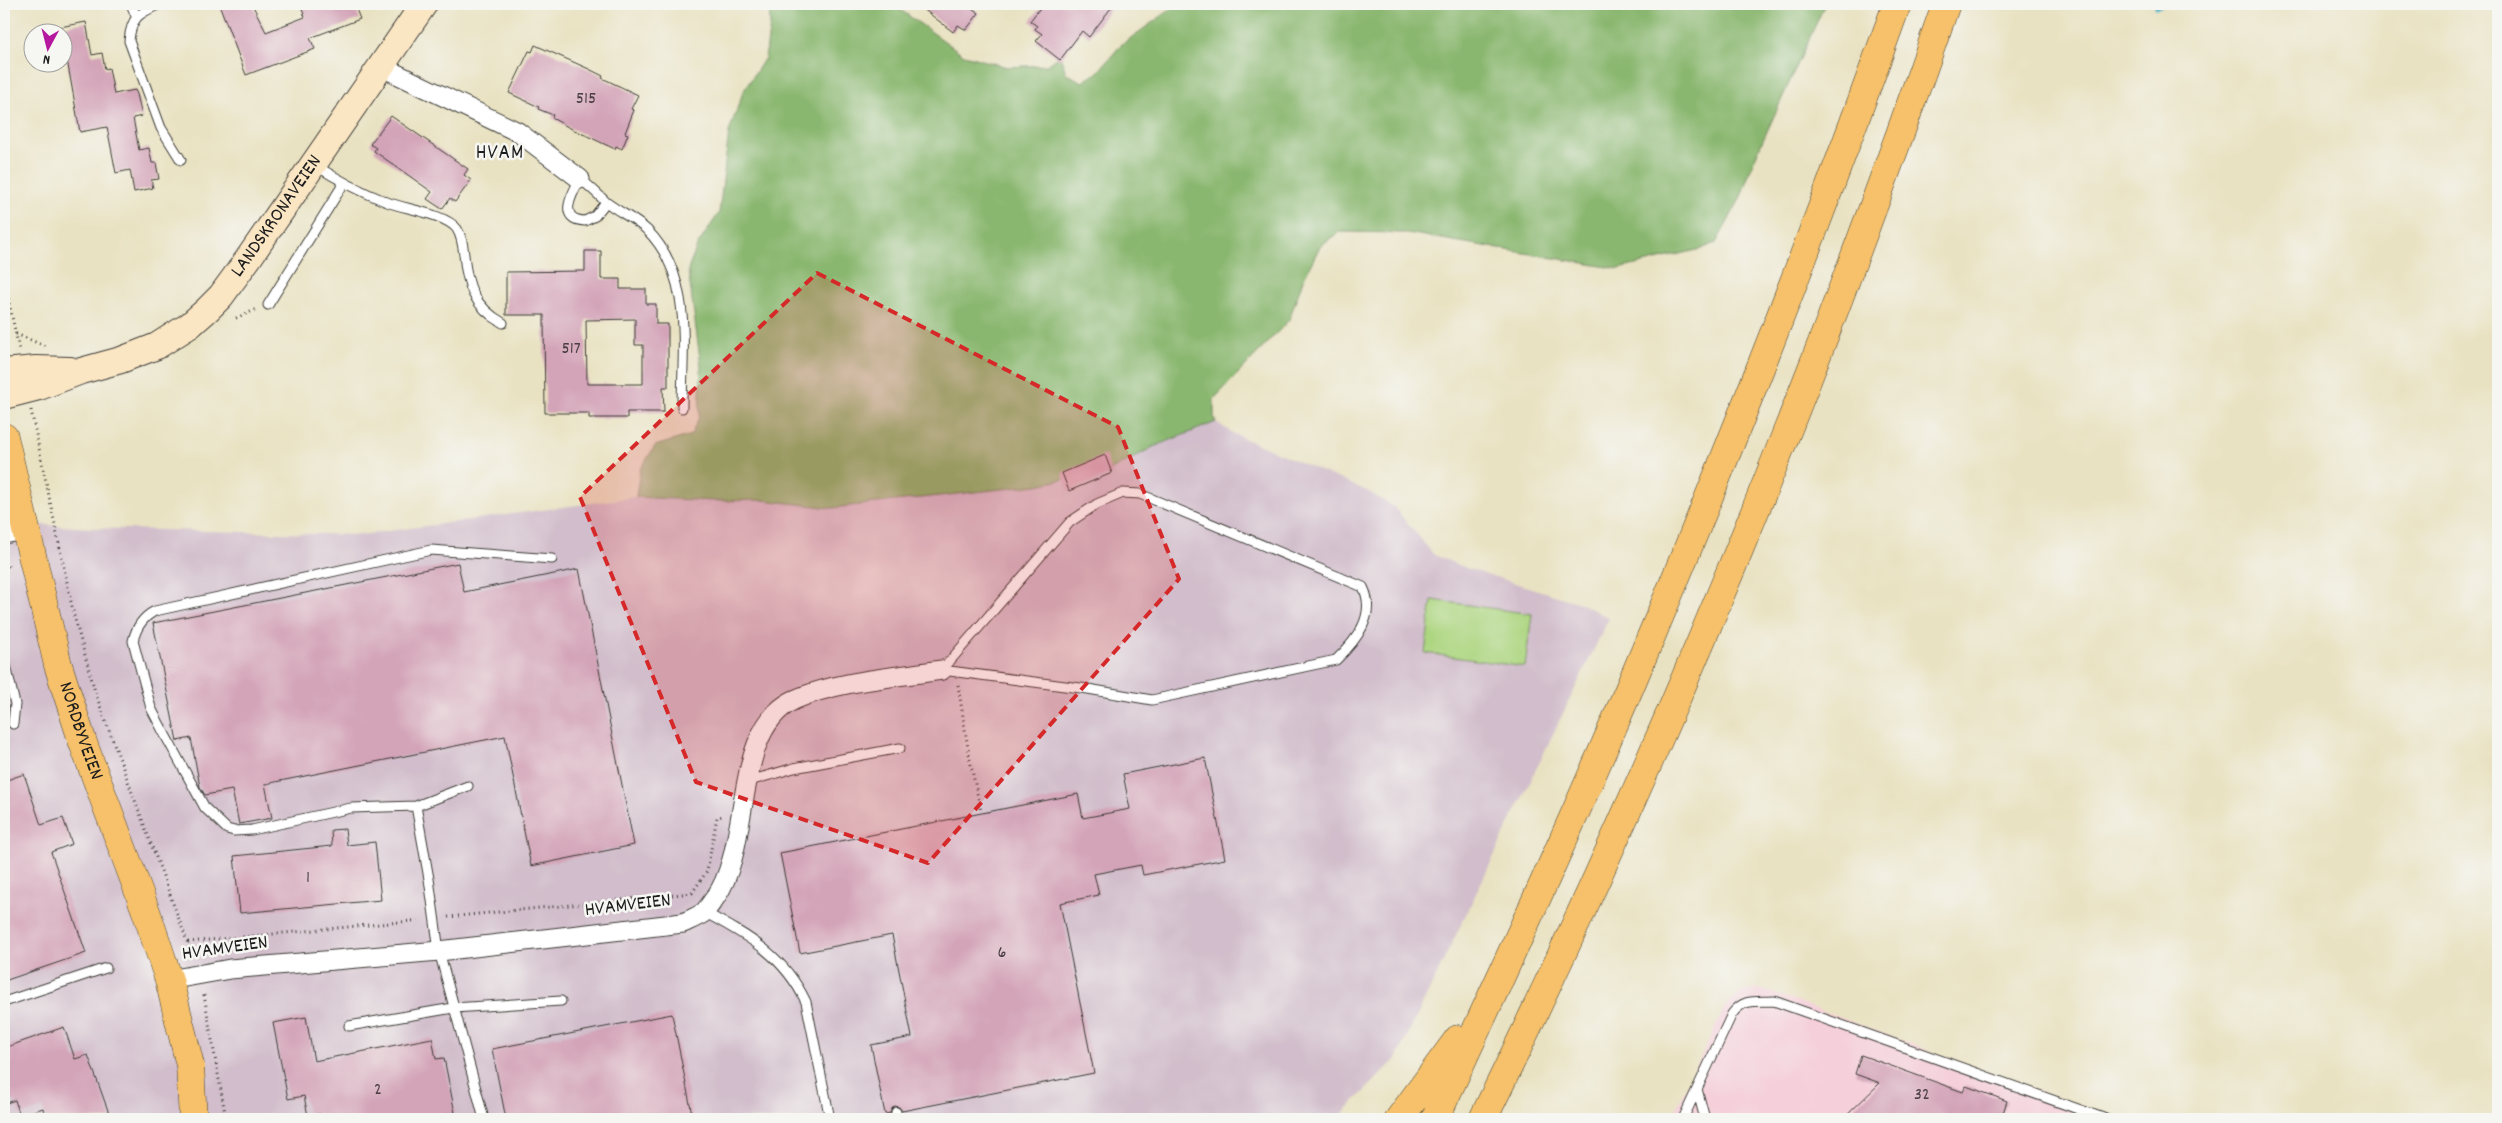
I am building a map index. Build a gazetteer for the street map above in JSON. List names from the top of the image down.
{
  "streets": {
    "main road": ["NORDBYVEIEN"],
    "street": ["LANDSKRONAVEIEN", "HVAMVEIEN"]
  },
  "crossings": [
    ["NORDBYVEIEN", "HVAMVEIEN"]
  ],
  "districts": ["HVAM"],
  "house_numbers": [
    "515",
    "517",
    "1",
    "6",
    "2",
    "32"
  ],
  "north": "bottom"
}
